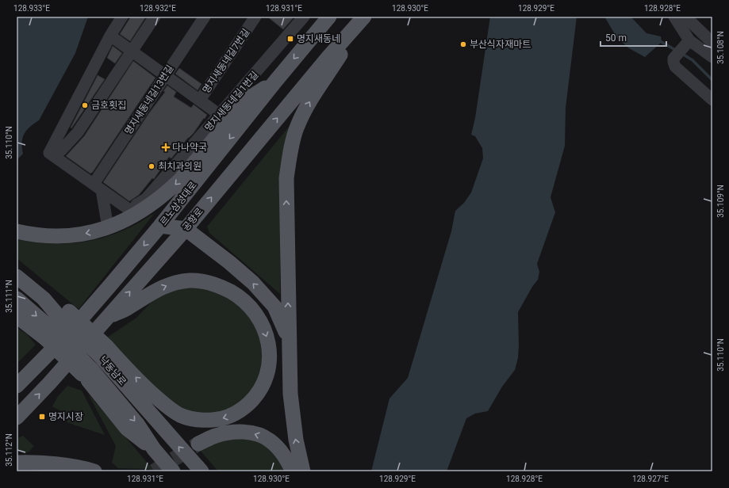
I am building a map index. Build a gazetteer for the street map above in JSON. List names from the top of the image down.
{
  "streets": {
    "main road": ["르노삼성대로", "공항로", "낙동남로"],
    "street": ["명지새동네길7번길", "명지새동네길13번길", "명지새동네길1번길"]
  },
  "crossings": [
    ["명지새동네길7번길", "명지새동네길1번길"]
  ],
  "places": {
    "transit": ["명지새동네", "명지시장"],
    "other": ["부산식자재마트", "금호횟집", "최치과의원"],
    "health": ["다나약국"]
  },
  "scale_bar": "50 m",
  "coordinates": [
    "128.933°E",
    "128.932°E",
    "128.931°E",
    "128.930°E",
    "128.929°E",
    "128.928°E",
    "35.108°N",
    "35.110°N",
    "35.109°N",
    "35.111°N",
    "35.112°N",
    "128.927°E"
  ]
}
